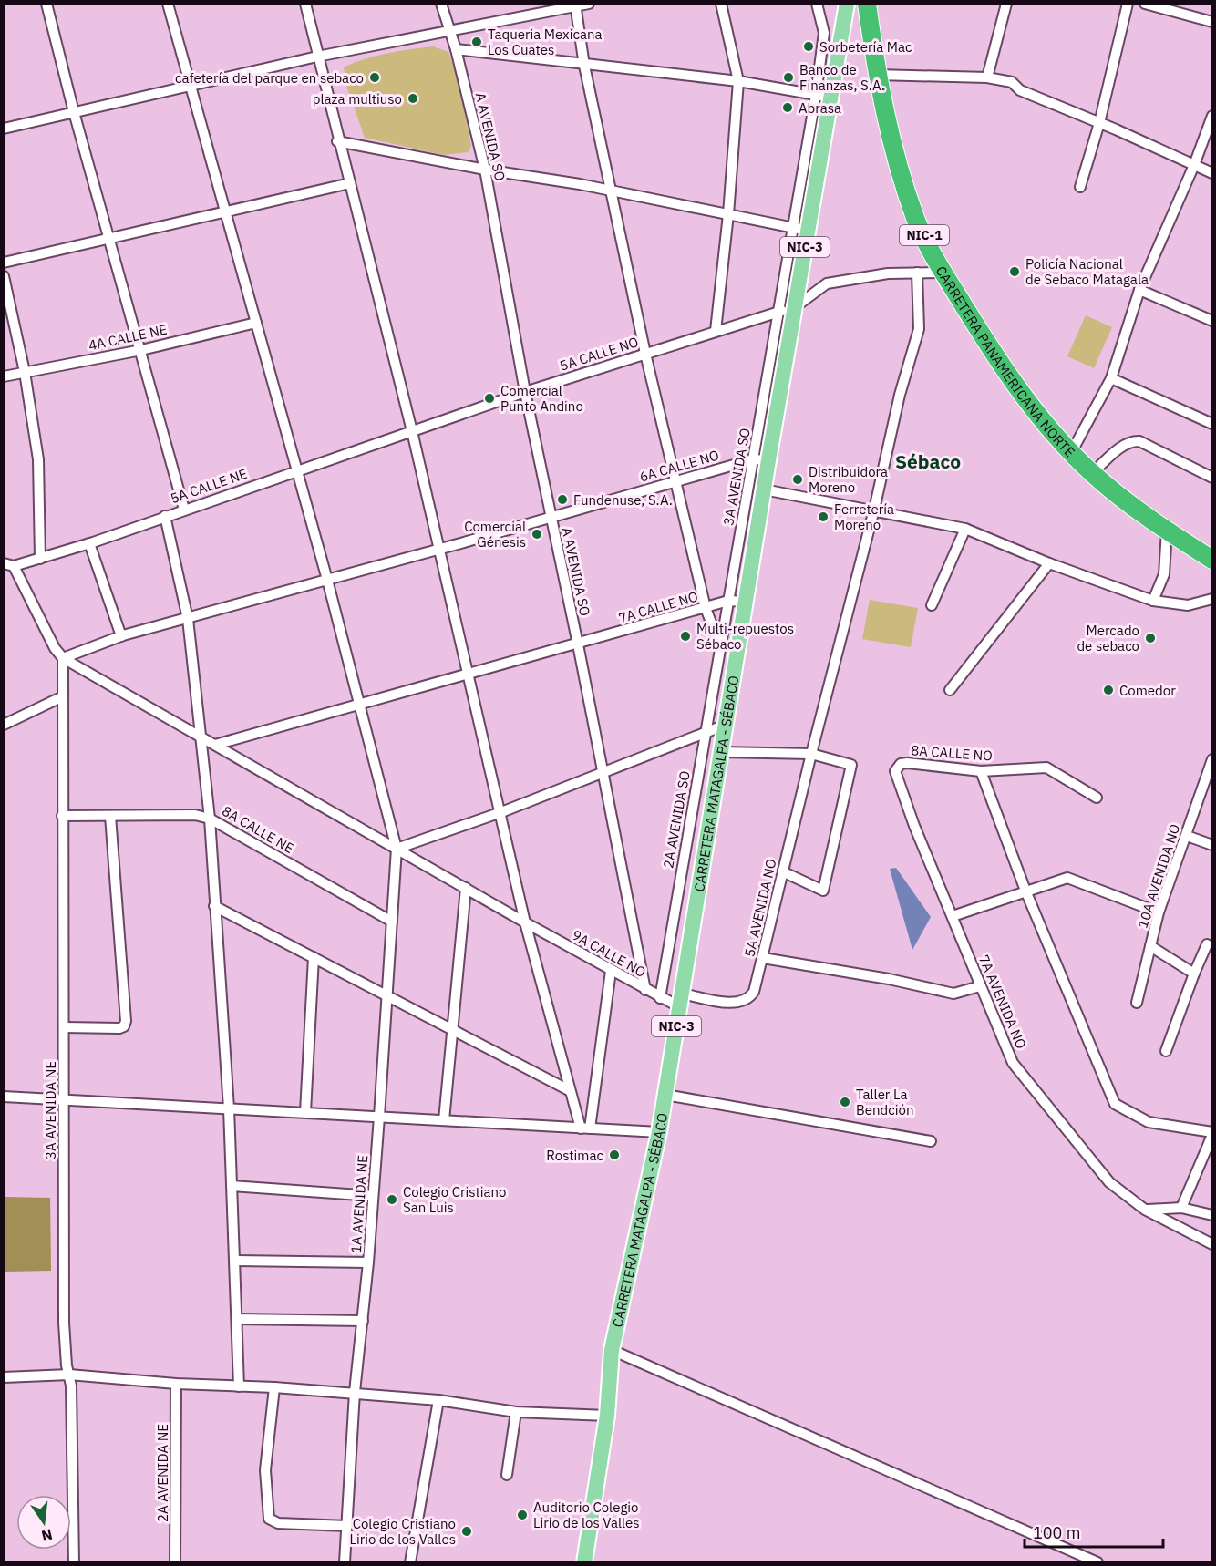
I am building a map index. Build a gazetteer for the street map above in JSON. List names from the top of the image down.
{
  "streets": {
    "highway": ["NIC-1", "CARRETERA PANAMERICANA NORTE"],
    "main road": ["NIC-3", "CARRETERA MATAGALPA - SÉBACO"],
    "street": [
      "A AVENIDA SO",
      "4A CALLE NE",
      "5A CALLE NO",
      "6A CALLE NO",
      "3A AVENIDA SO",
      "5A CALLE NE",
      "7A CALLE NO",
      "8A CALLE NO",
      "2A AVENIDA SO",
      "8A CALLE NE",
      "10A AVENIDA NO",
      "5A AVENIDA NO",
      "9A CALLE NO",
      "7A AVENIDA NO",
      "3A AVENIDA NE",
      "1A AVENIDA NE",
      "2A AVENIDA NE"
    ]
  },
  "crossings": [
    ["A AVENIDA SO", "5A CALLE NO"],
    ["A AVENIDA SO", "6A CALLE NO"],
    ["A AVENIDA SO", "7A CALLE NO"],
    ["A AVENIDA SO", "9A CALLE NO"],
    ["4A CALLE NE", "1A AVENIDA NE"],
    ["5A CALLE NO", "CARRETERA PANAMERICANA NORTE"],
    ["5A CALLE NO", "3A AVENIDA SO"],
    ["5A CALLE NO", "5A CALLE NE"],
    ["5A CALLE NO", "CARRETERA MATAGALPA - SÉBACO"],
    ["5A CALLE NO", "5A AVENIDA NO"],
    ["6A CALLE NO", "3A AVENIDA SO"],
    ["6A CALLE NO", "CARRETERA MATAGALPA - SÉBACO"],
    ["6A CALLE NO", "9A CALLE NO"],
    ["6A CALLE NO", "3A AVENIDA NE"],
    ["6A CALLE NO", "1A AVENIDA NE"],
    ["3A AVENIDA SO", "7A CALLE NO"],
    ["3A AVENIDA SO", "CARRETERA MATAGALPA - SÉBACO"],
    ["3A AVENIDA SO", "2A AVENIDA SO"],
    ["5A CALLE NE", "1A AVENIDA NE"],
    ["7A CALLE NO", "CARRETERA MATAGALPA - SÉBACO"],
    ["7A CALLE NO", "9A CALLE NO"],
    ["7A CALLE NO", "1A AVENIDA NE"],
    ["8A CALLE NO", "7A AVENIDA NO"],
    ["CARRETERA MATAGALPA - SÉBACO", "5A AVENIDA NO"],
    ["CARRETERA MATAGALPA - SÉBACO", "9A CALLE NO"],
    ["2A AVENIDA SO", "9A CALLE NO"],
    ["8A CALLE NE", "3A AVENIDA NE"],
    ["8A CALLE NE", "1A AVENIDA NE"],
    ["5A AVENIDA NO", "9A CALLE NO"],
    ["9A CALLE NO", "3A AVENIDA NE"],
    ["9A CALLE NO", "1A AVENIDA NE"]
  ],
  "districts": ["Sébaco"],
  "places": [
    "Taqueria Mexicana Los Cuates",
    "Sorbetería Mac",
    "cafetería del parque en sebaco",
    "Banco de Finanzas, S.A.",
    "plaza multiuso",
    "Abrasa",
    "Policía Nacional de Sebaco Matagala",
    "Comercial Punto Andino",
    "Distribuidora Moreno",
    "Fundenuse, S.A.",
    "Ferretería Moreno",
    "Comercial Génesis",
    "Multi-repuestos Sébaco",
    "Mercado de sebaco",
    "Comedor",
    "Taller La Bendción",
    "Rostimac",
    "Colegio Cristiano San Luis",
    "Auditorio Colegio Lirio de los Valles",
    "Colegio Cristiano Lirio de los Valles"
  ],
  "scale_bar": "100 m",
  "north": "bottom"
}
